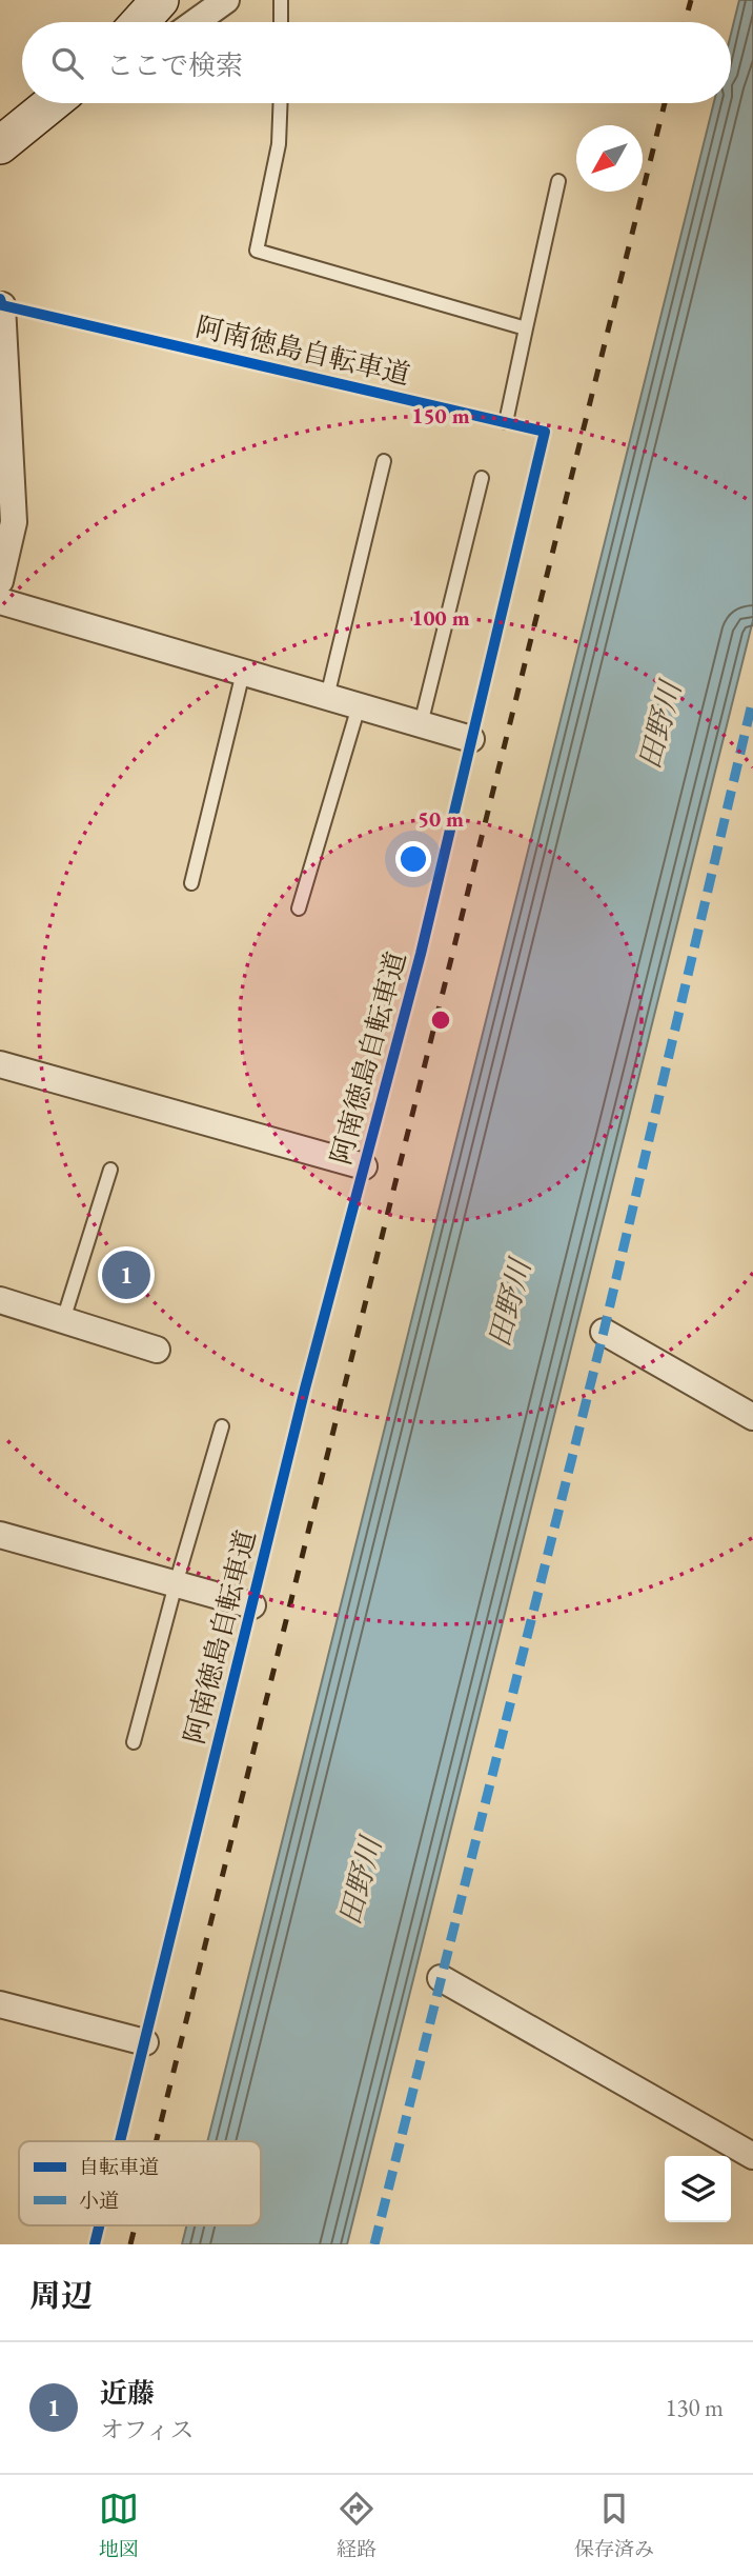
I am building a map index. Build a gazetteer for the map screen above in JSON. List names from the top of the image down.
{
  "streets": {
    "cycle path": ["阿南徳島自転車道"]
  },
  "water": ["田野川"],
  "legend": ["自転車道", "小道"],
  "north": "bottom left",
  "page": {
    "search": "ここで検索",
    "pins": "1",
    "heading": "周辺",
    "list": [
      {
        "mark": "1",
        "name": "近藤",
        "note": "オフィス",
        "value": "130 m"
      }
    ],
    "nav": ["地図", "経路", "保存済み"]
  },
  "rings": ["150 m", "100 m", "50 m"]
}
